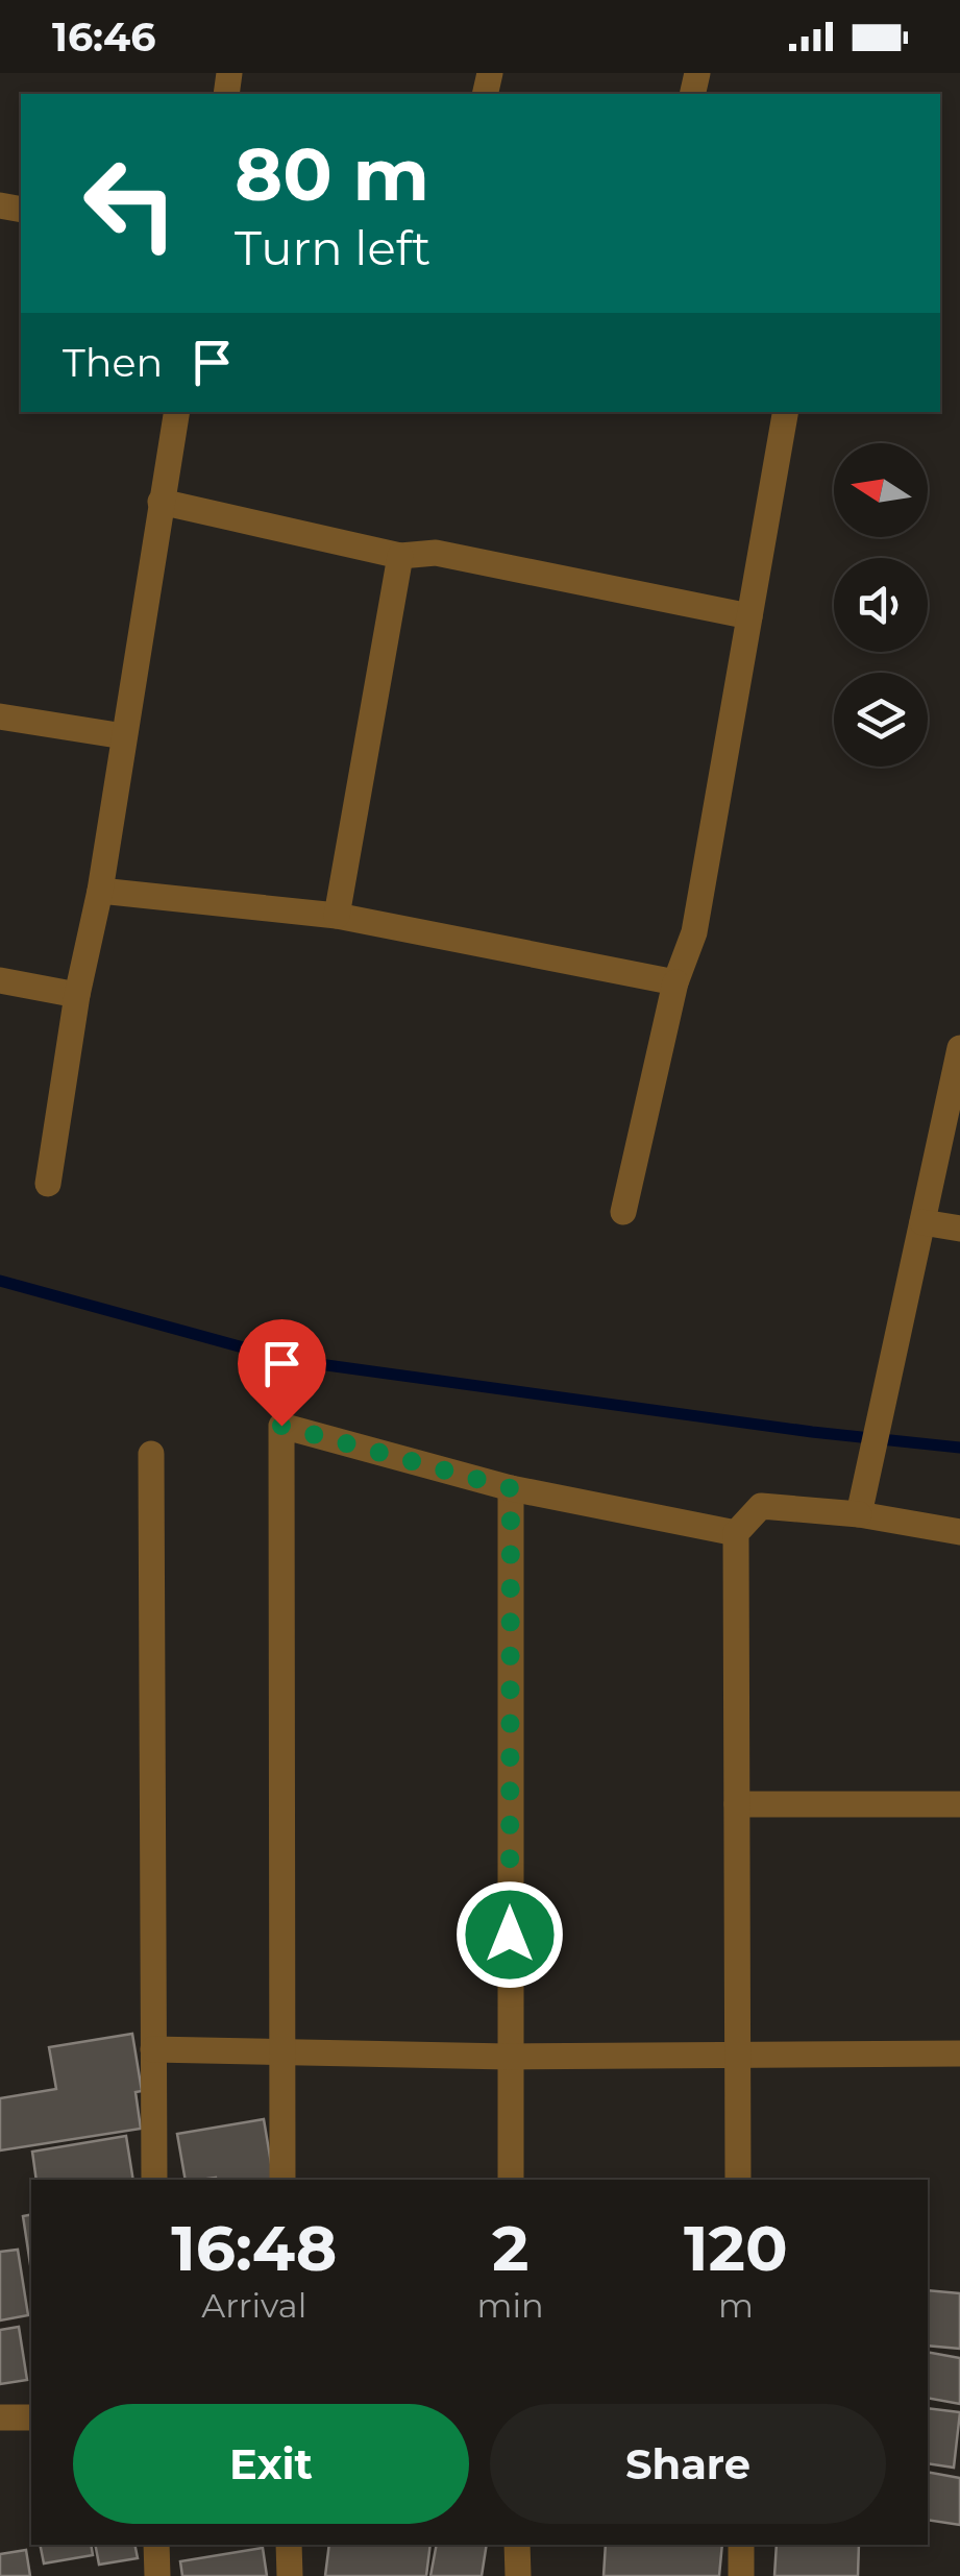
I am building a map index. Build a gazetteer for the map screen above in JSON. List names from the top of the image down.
{
  "north": "left",
  "page": {
    "status": "16:46",
    "turn": ["80 m", "Turn left"],
    "then": "Then",
    "eta": [
      "16:48",
      "Arrival",
      "2",
      "min",
      "120",
      "m"
    ],
    "buttons": ["Exit", "Share"]
  }
}
